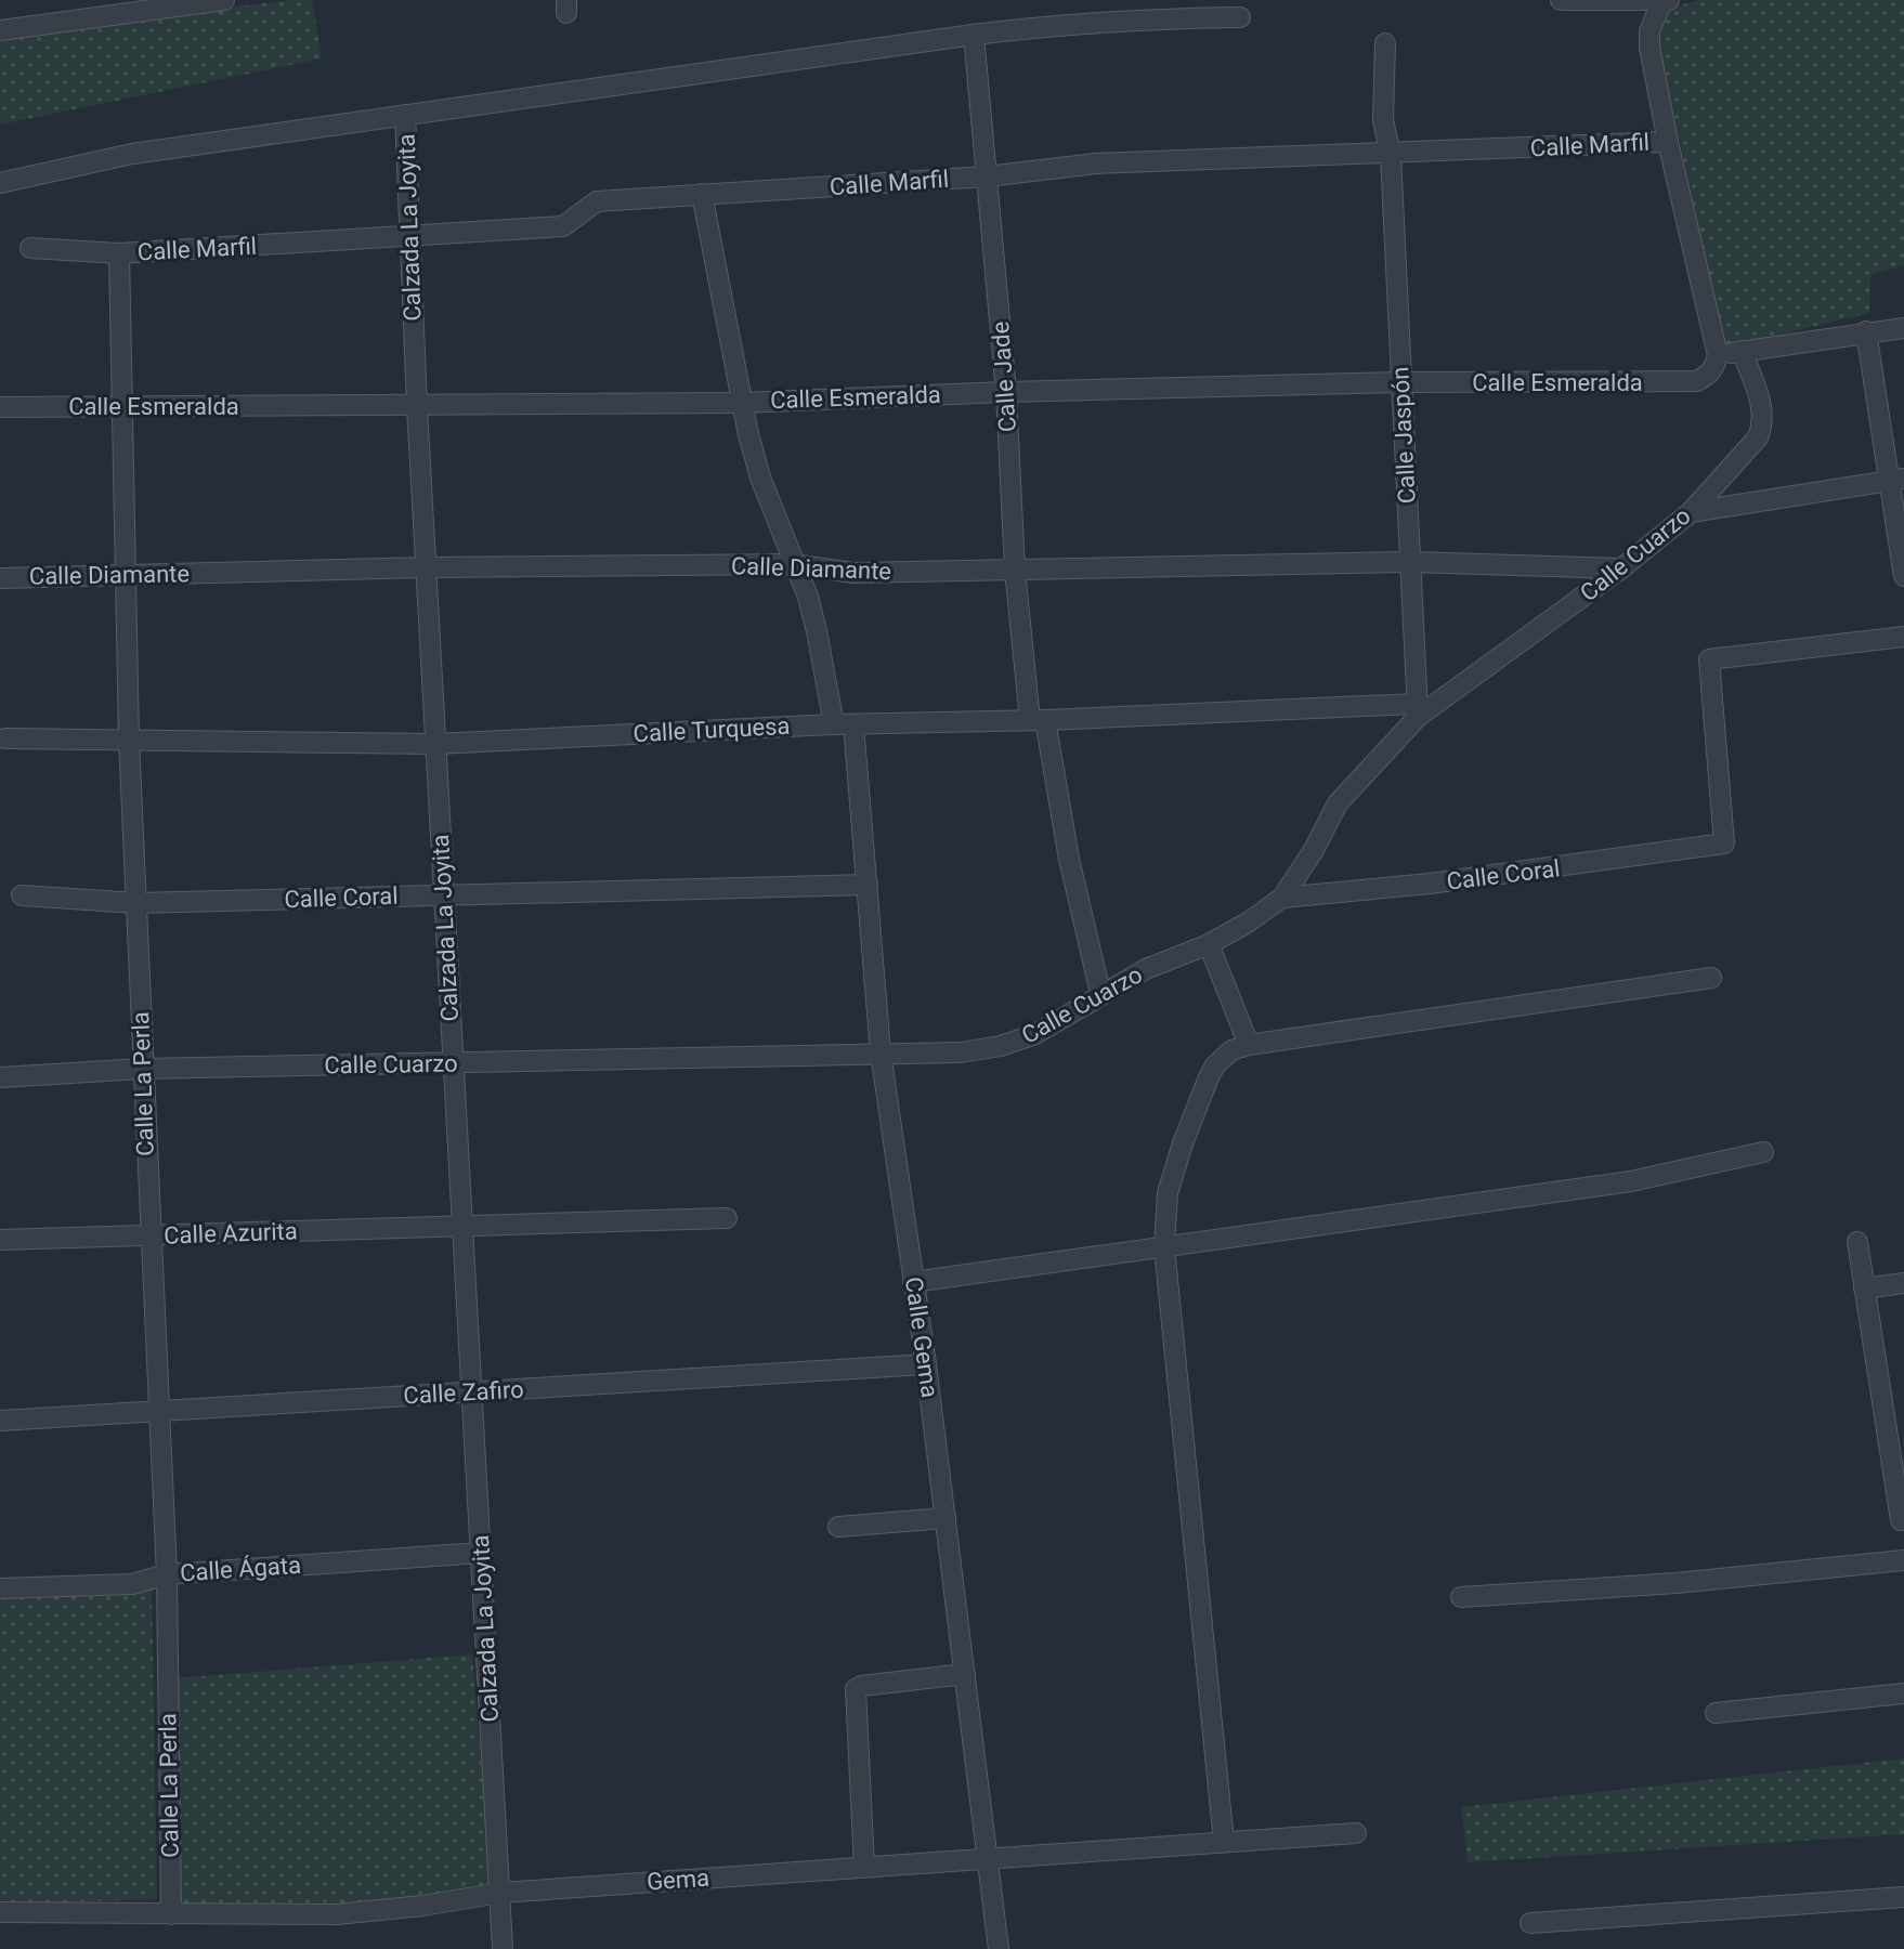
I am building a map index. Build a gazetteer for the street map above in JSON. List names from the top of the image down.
{
  "streets": {
    "street": [
      "Calle Marfil",
      "Calzada La Joyita",
      "Calle Jade",
      "Calle Esmeralda",
      "Calle Jaspón",
      "Calle Cuarzo",
      "Calle Diamante",
      "Calle Turquesa",
      "Calle Coral",
      "Calle La Perla",
      "Calle Azurita",
      "Calle Gema",
      "Calle Zafiro",
      "Calle Ágata",
      "Gema"
    ]
  },
  "crossings": [
    ["Calle Marfil", "Calzada La Joyita"],
    ["Calle Marfil", "Calle Jade"],
    ["Calle Marfil", "Calle Jaspón"],
    ["Calle Marfil", "Calle La Perla"],
    ["Calle Marfil", "Calle Gema"],
    ["Calzada La Joyita", "Calle Esmeralda"],
    ["Calzada La Joyita", "Calle Cuarzo"],
    ["Calzada La Joyita", "Calle Diamante"],
    ["Calzada La Joyita", "Calle Turquesa"],
    ["Calzada La Joyita", "Calle Coral"],
    ["Calzada La Joyita", "Calle Azurita"],
    ["Calzada La Joyita", "Calle Zafiro"],
    ["Calzada La Joyita", "Calle Ágata"],
    ["Calzada La Joyita", "Gema"],
    ["Calle Jade", "Calle Esmeralda"],
    ["Calle Jade", "Calle Cuarzo"],
    ["Calle Jade", "Calle Diamante"],
    ["Calle Jade", "Calle Turquesa"],
    ["Calle Esmeralda", "Calle Jaspón"],
    ["Calle Esmeralda", "Calle La Perla"],
    ["Calle Esmeralda", "Calle Gema"],
    ["Calle Jaspón", "Calle Cuarzo"],
    ["Calle Jaspón", "Calle Diamante"],
    ["Calle Jaspón", "Calle Turquesa"],
    ["Calle Cuarzo", "Calle Diamante"],
    ["Calle Cuarzo", "Calle Turquesa"],
    ["Calle Cuarzo", "Calle Coral"],
    ["Calle Cuarzo", "Calle La Perla"],
    ["Calle Cuarzo", "Calle Gema"],
    ["Calle Diamante", "Calle La Perla"],
    ["Calle Diamante", "Calle Gema"],
    ["Calle Turquesa", "Calle La Perla"],
    ["Calle Turquesa", "Calle Gema"],
    ["Calle Coral", "Calle La Perla"],
    ["Calle Coral", "Calle Gema"],
    ["Calle La Perla", "Calle Azurita"],
    ["Calle La Perla", "Calle Zafiro"],
    ["Calle La Perla", "Calle Ágata"],
    ["Calle La Perla", "Gema"],
    ["Calle Gema", "Calle Zafiro"],
    ["Calle Gema", "Gema"]
  ]
}
